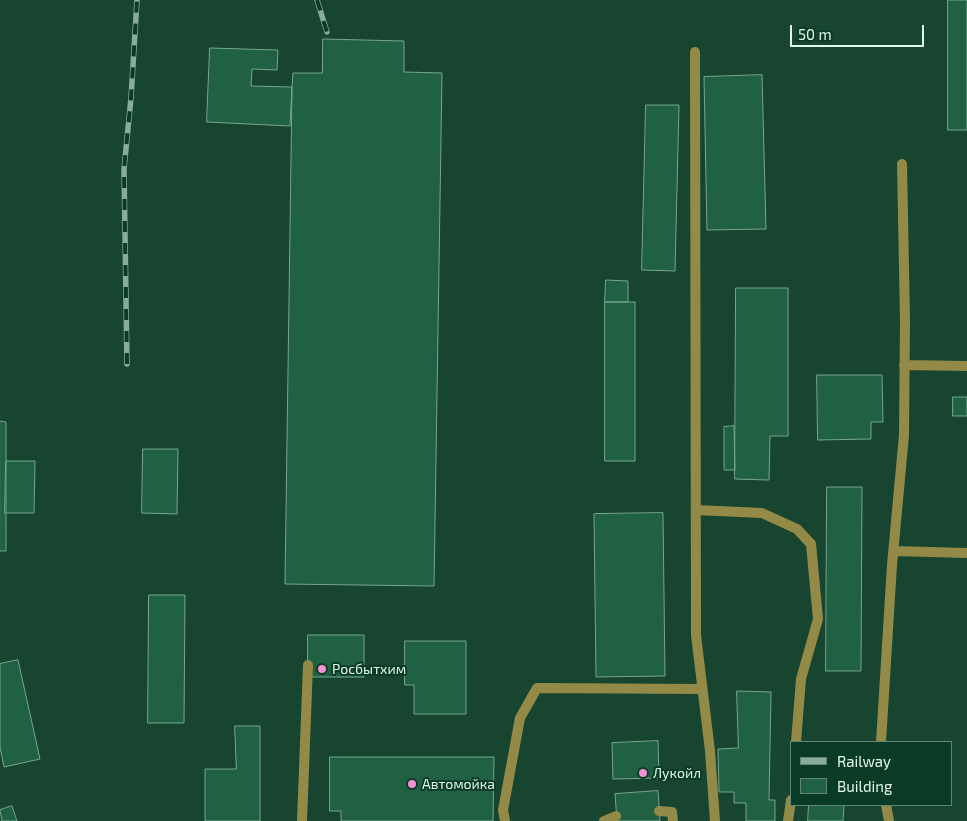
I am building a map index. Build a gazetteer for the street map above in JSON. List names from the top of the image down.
{
  "places": ["Росбытхим", "Лукойл", "Автомойка"],
  "legend": ["Railway", "Building"],
  "scale_bar": "50 m"
}
